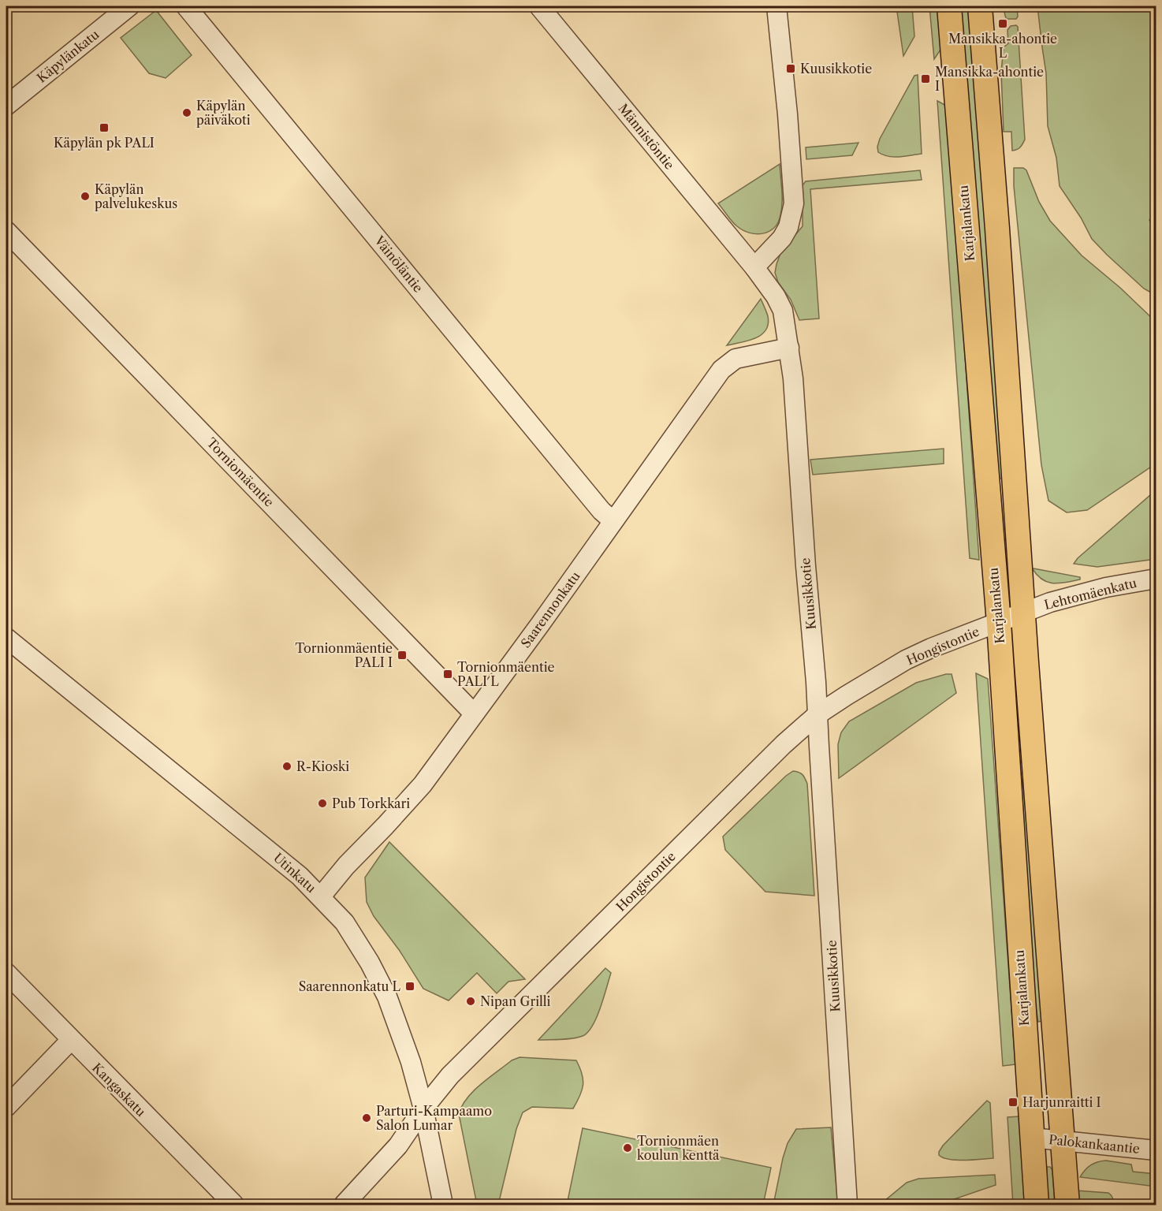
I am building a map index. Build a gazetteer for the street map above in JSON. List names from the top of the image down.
{
  "streets": {
    "main road": ["Karjalankatu"],
    "street": [
      "Käpylänkatu",
      "Männistöntie",
      "Väinöläntie",
      "Torniomäentie",
      "Kuusikkotie",
      "Lehtomäenkatu",
      "Saarennonkatu",
      "Hongistontie",
      "Utinkatu",
      "Kangaskatu",
      "Palokankaantie"
    ]
  },
  "crossings": [
    ["Männistöntie", "Kuusikkotie"],
    ["Karjalankatu", "Lehtomäenkatu"],
    ["Karjalankatu", "Hongistontie"],
    ["Karjalankatu", "Palokankaantie"],
    ["Väinöläntie", "Saarennonkatu"],
    ["Torniomäentie", "Saarennonkatu"],
    ["Kuusikkotie", "Saarennonkatu"],
    ["Kuusikkotie", "Hongistontie"],
    ["Lehtomäenkatu", "Hongistontie"],
    ["Saarennonkatu", "Utinkatu"],
    ["Hongistontie", "Utinkatu"]
  ],
  "places": {
    "transit": [
      "Mansikka-ahontie L",
      "Kuusikkotie",
      "Mansikka-ahontie I",
      "Käpylän pk PALI",
      "Tornionmäentie PALI I",
      "Tornionmäentie PALI L",
      "Saarennonkatu L",
      "Harjunraitti I"
    ],
    "other": [
      "Käpylän päiväkoti",
      "Käpylän palvelukeskus",
      "R-Kioski",
      "Pub Torkkari",
      "Nipan Grilli",
      "Parturi-Kampaamo Salon Lumar",
      "Tornionmäen koulun kenttä"
    ]
  }
}
